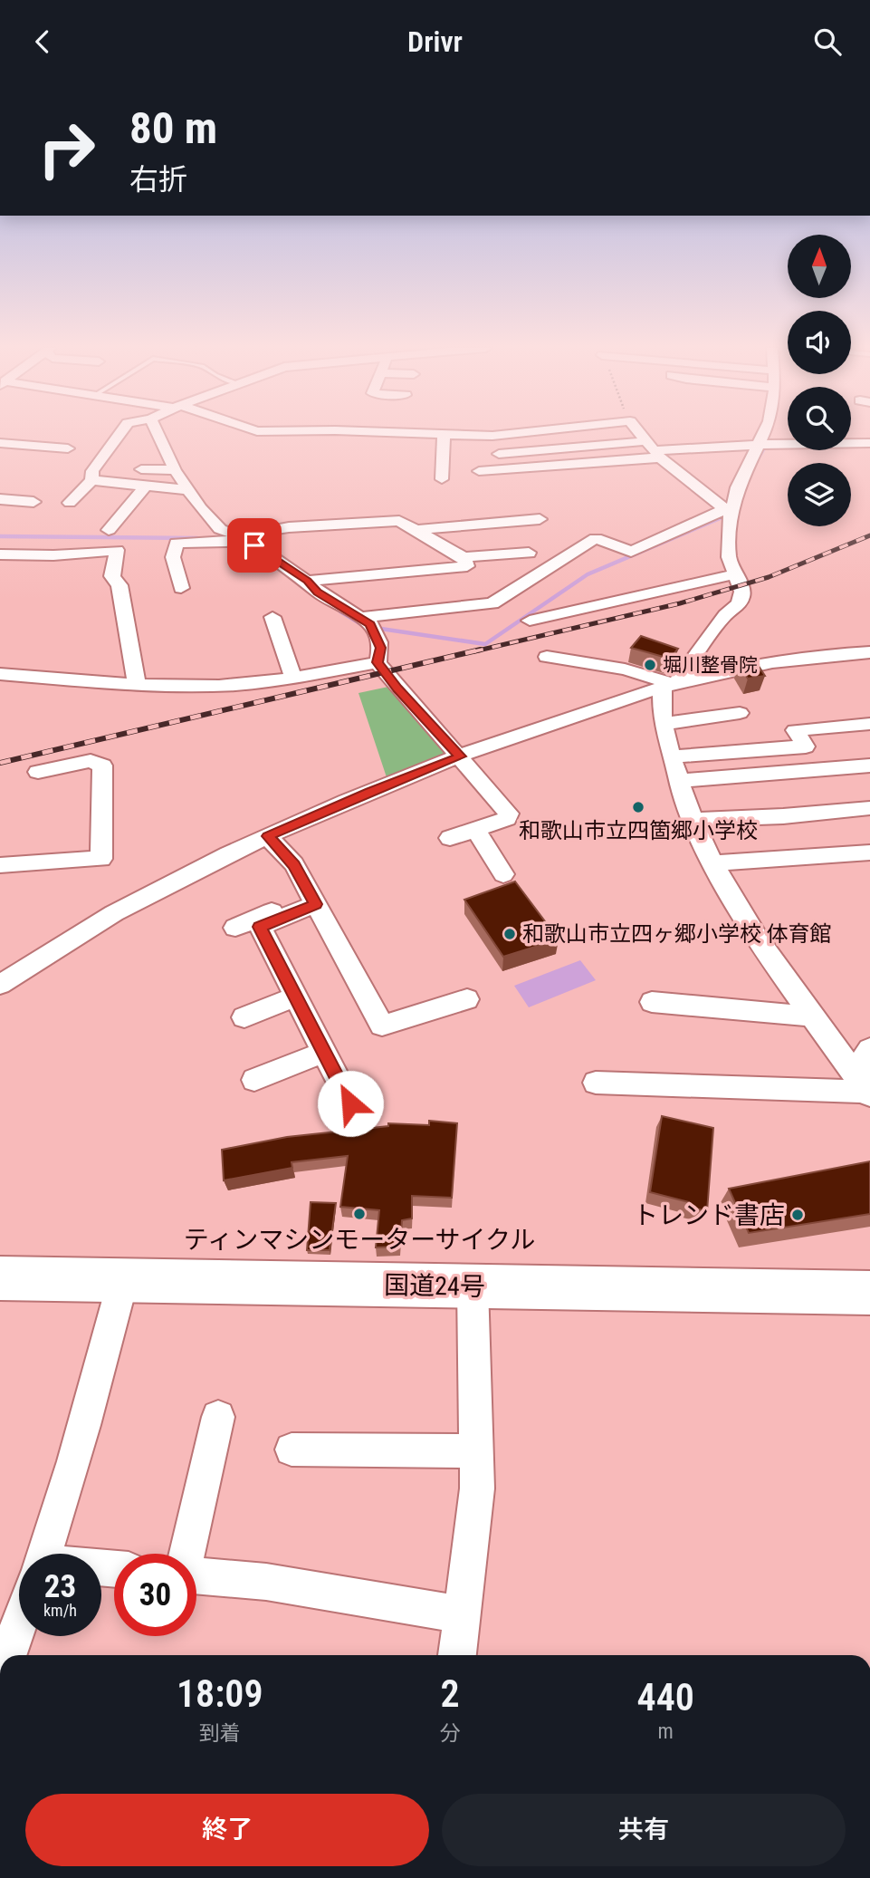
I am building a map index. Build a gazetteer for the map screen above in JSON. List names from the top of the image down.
{
  "streets": {
    "highway": ["国道24号"]
  },
  "places": [
    "堀川整骨院",
    "和歌山市立四箇郷小学校",
    "和歌山市立四ヶ郷小学校 体育館",
    "ティンマシンモーターサイクル",
    "トレンド書店"
  ],
  "north": "top",
  "page": {
    "header": "Drivr",
    "turn": ["80 m", "右折"],
    "speed": "23 km/h",
    "limit": "30",
    "eta": [
      "18:09",
      "到着",
      "2",
      "分",
      "440",
      "m"
    ],
    "buttons": ["終了", "共有"]
  }
}
